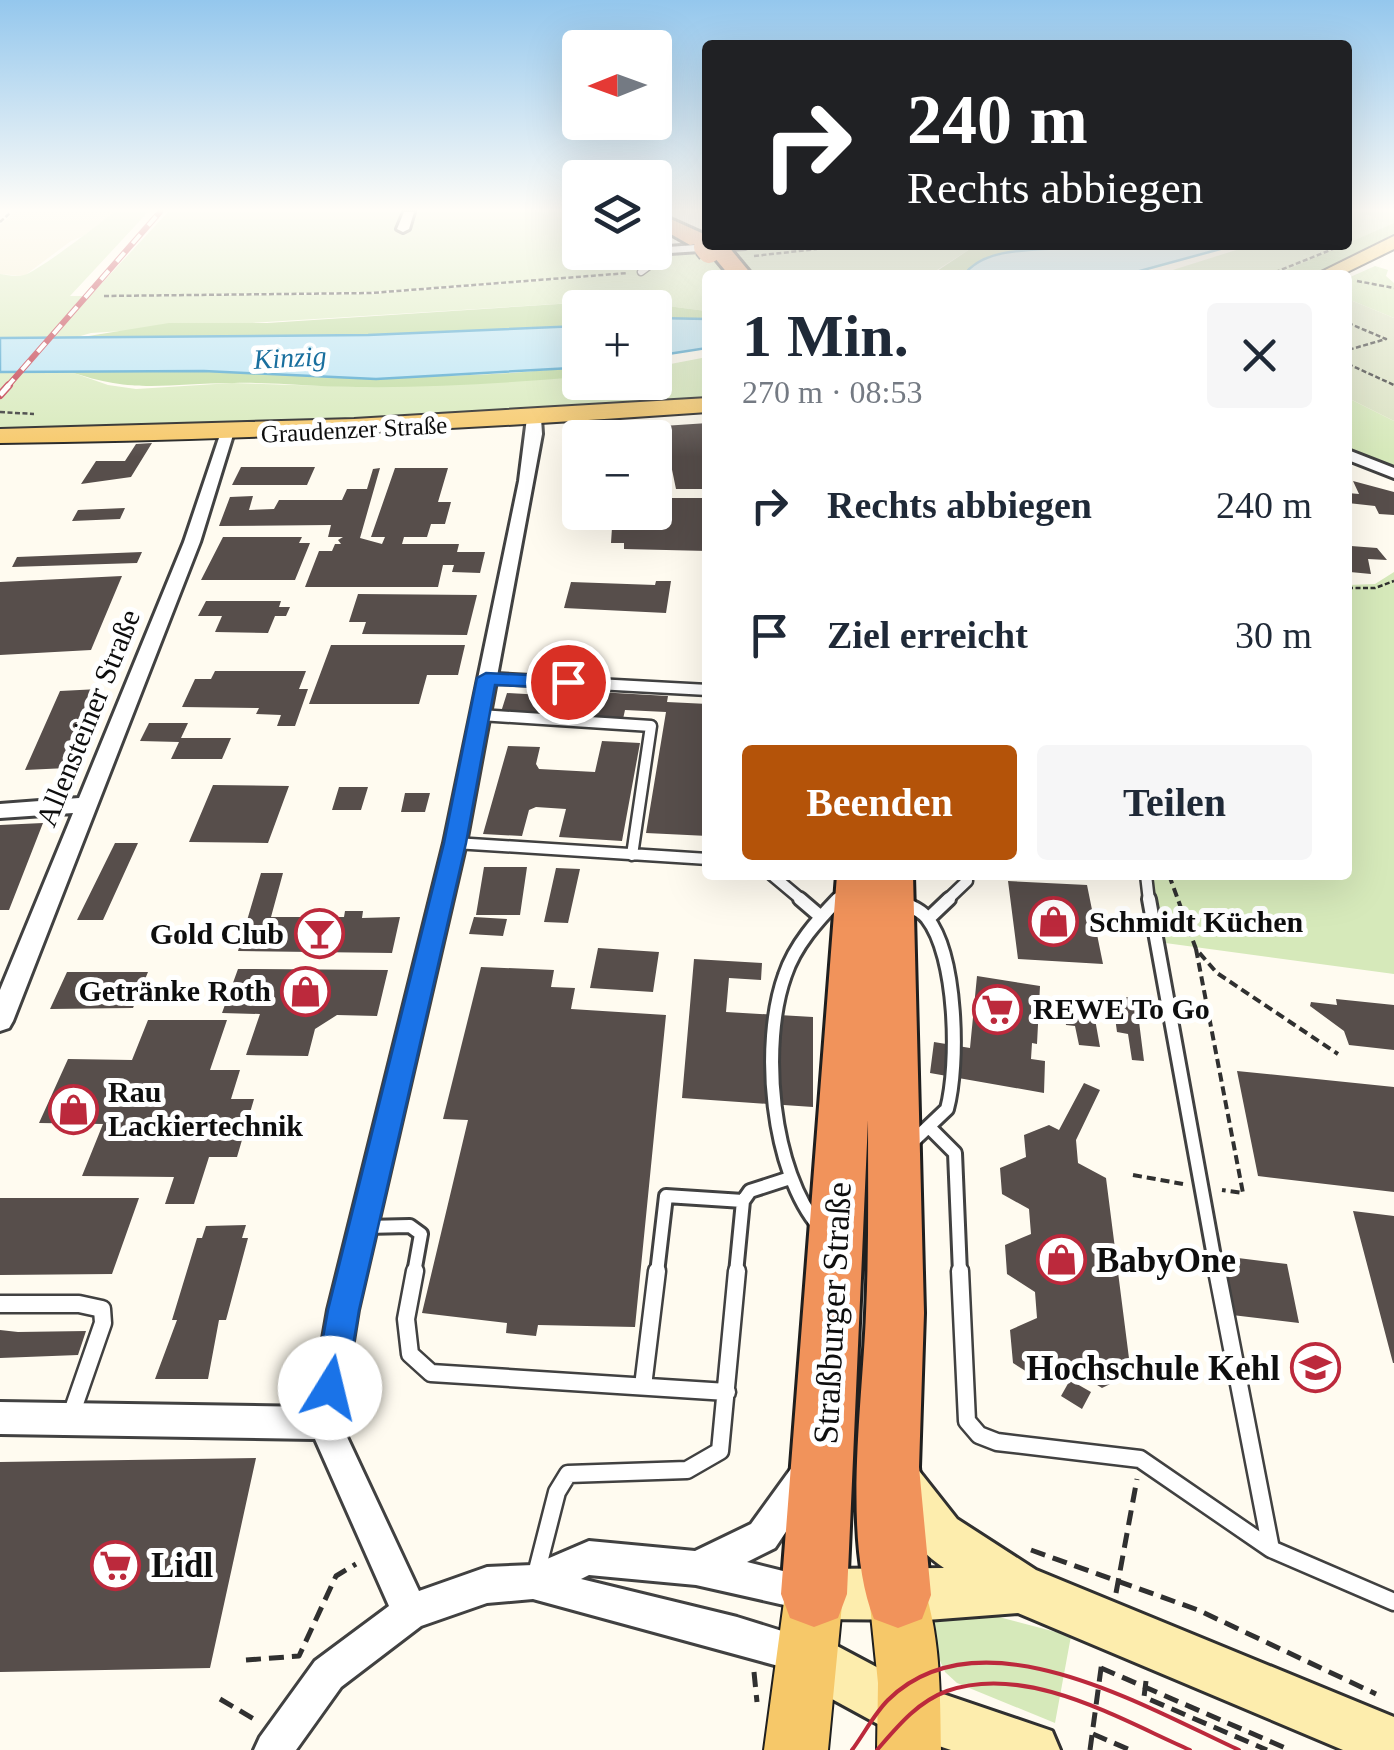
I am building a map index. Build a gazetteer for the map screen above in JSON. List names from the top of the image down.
{
  "streets": {
    "highway": ["Straßburger Straße"],
    "main road": ["Graudenzer Straße"],
    "street": ["Allensteiner Straße"]
  },
  "crossings": [
    ["Graudenzer Straße", "Allensteiner Straße"]
  ],
  "water": ["Kinzig"],
  "places": {
    "shop": [
      "Schmidt Küchen",
      "Getränke Roth",
      "Rau Lackiertechnik",
      "BabyOne"
    ],
    "bar": ["Gold Club"],
    "supermarket": ["REWE To Go", "Lidl"],
    "school or university": ["Hochschule Kehl"]
  },
  "north": "left",
  "page": {
    "map_buttons": ["+", "−"],
    "turn": ["240 m", "Rechts abbiegen"],
    "heading": ["1 Min.", "270 m · 08:53"],
    "list": [
      {
        "name": "Rechts abbiegen",
        "value": "240 m"
      },
      {
        "name": "Ziel erreicht",
        "value": "30 m"
      }
    ],
    "buttons": ["Beenden", "Teilen"]
  }
}
